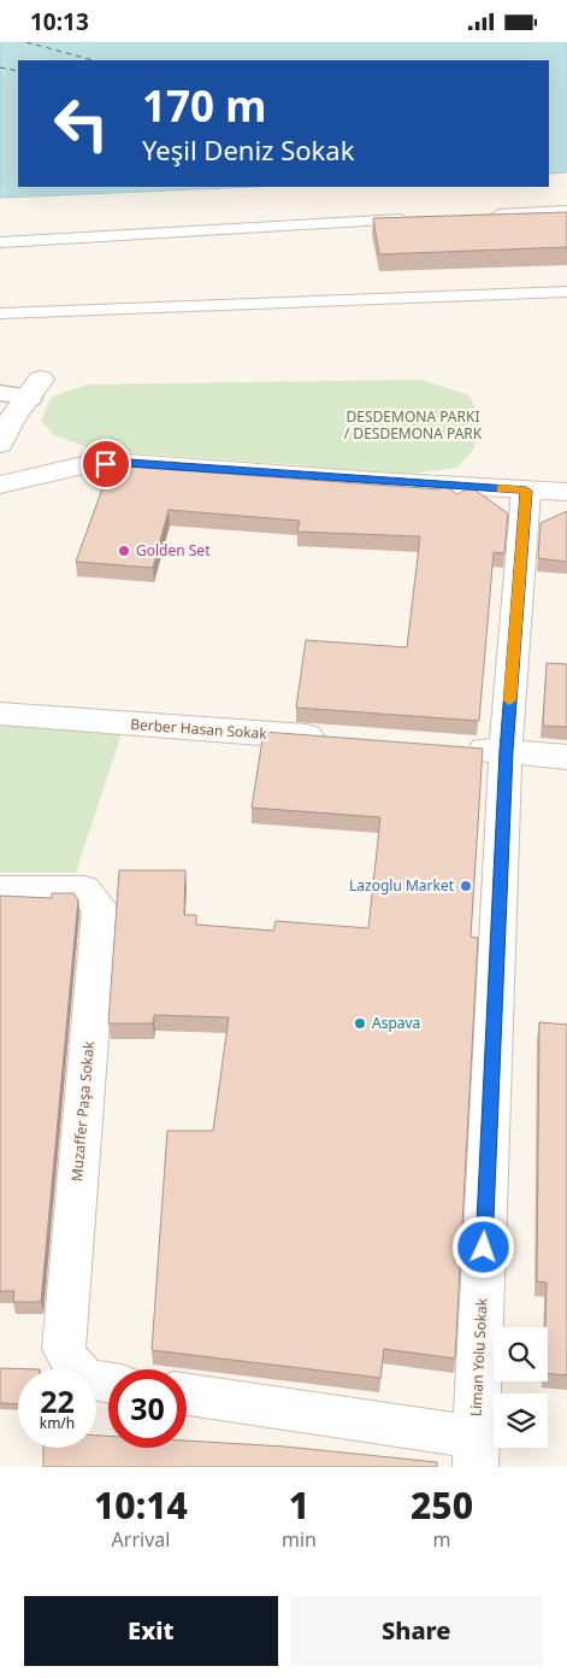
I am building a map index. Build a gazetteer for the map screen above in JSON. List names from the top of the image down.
{
  "streets": {
    "street": ["Berber Hasan Sokak", "Muzaffer Paşa Sokak", "Liman Yolu Sokak"]
  },
  "parks": ["DESDEMONA PARKI / DESDEMONA PARK"],
  "places": ["Golden Set", "Lazoglu Market", "Aspava"],
  "page": {
    "status": "10:13",
    "turn": ["170 m", "Yeşil Deniz Sokak"],
    "speed": "22 km/h",
    "limit": "30",
    "eta": [
      "10:14",
      "Arrival",
      "1",
      "min",
      "250",
      "m"
    ],
    "buttons": ["Exit", "Share"]
  }
}
